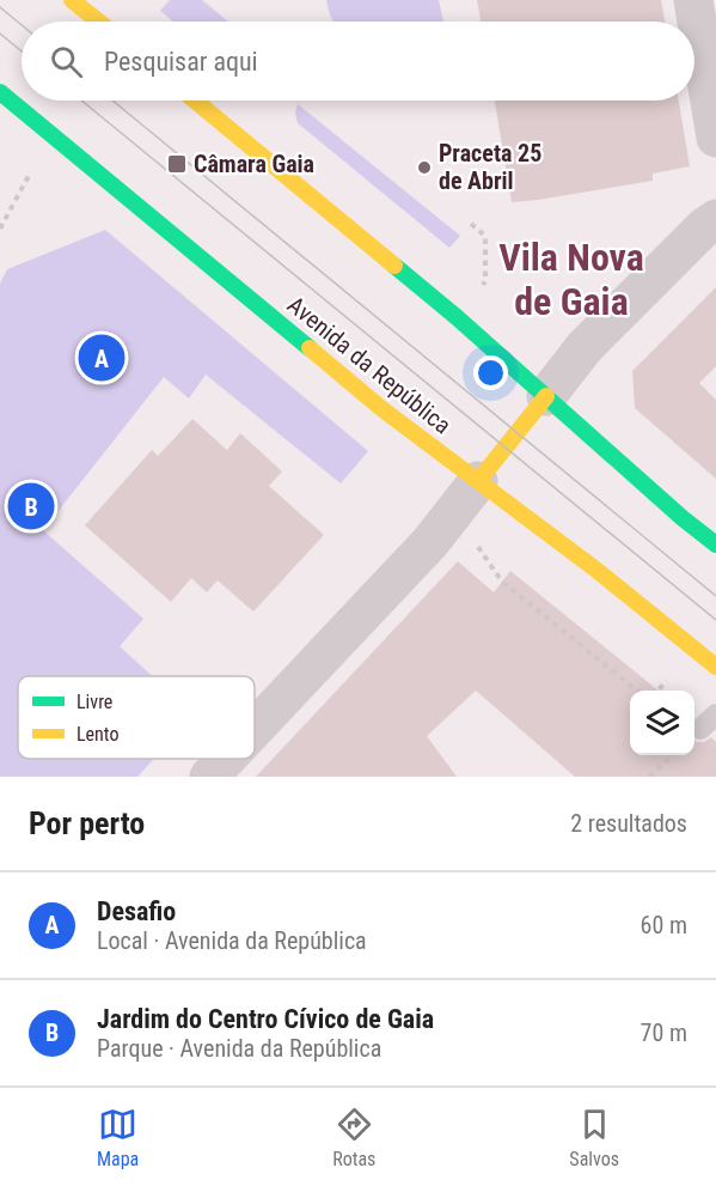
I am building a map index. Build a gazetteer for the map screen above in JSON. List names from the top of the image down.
{
  "streets": {
    "main road": ["Avenida da República"]
  },
  "districts": ["Vila Nova de Gaia"],
  "places": {
    "transit": ["Câmara Gaia"],
    "other": ["Praceta 25 de Abril"]
  },
  "legend": ["Livre", "Lento"],
  "page": {
    "search": "Pesquisar aqui",
    "pins": ["A", "B"],
    "heading": ["Por perto", "2 resultados"],
    "list": [
      {
        "mark": "A",
        "name": "Desafio",
        "note": "Local · Avenida da República",
        "value": "60 m"
      },
      {
        "mark": "B",
        "name": "Jardim do Centro Cívico de Gaia",
        "note": "Parque · Avenida da República",
        "value": "70 m"
      }
    ],
    "nav": ["Mapa", "Rotas", "Salvos"]
  }
}
